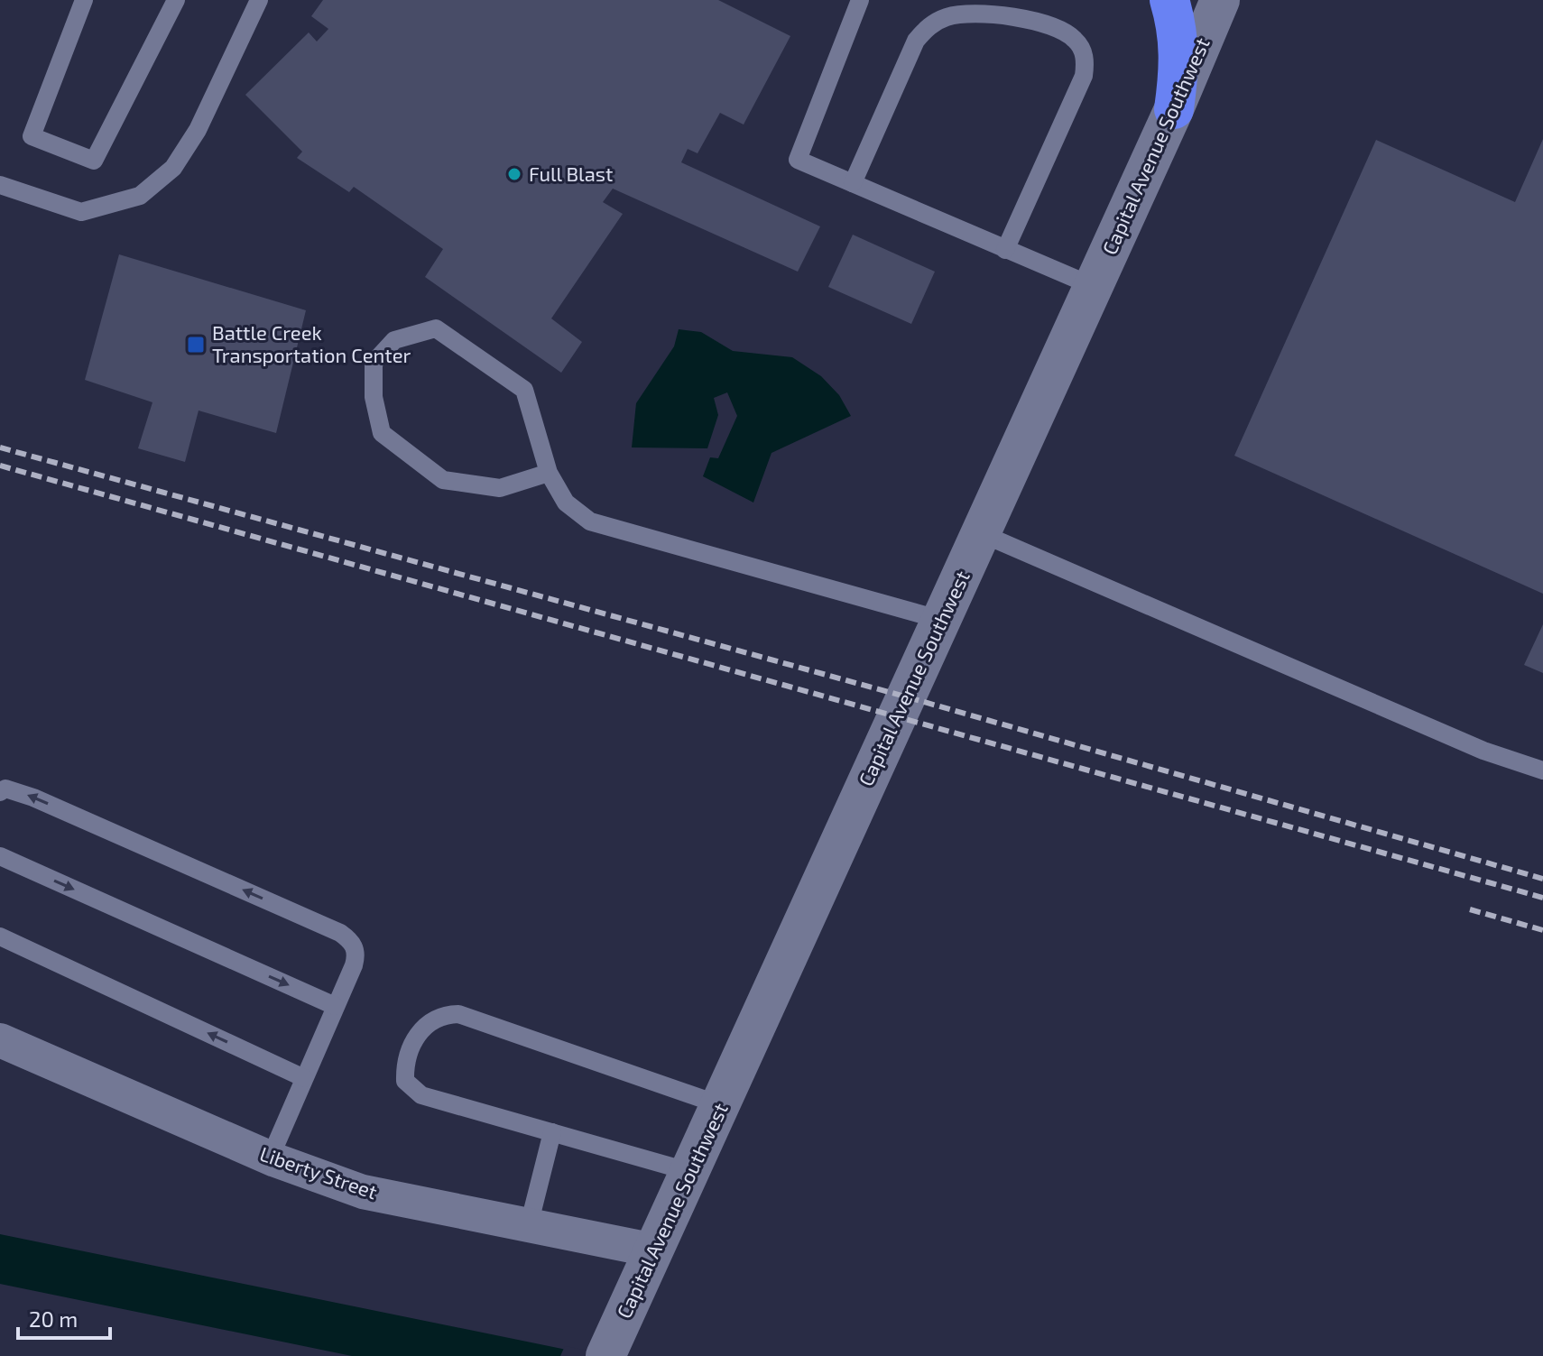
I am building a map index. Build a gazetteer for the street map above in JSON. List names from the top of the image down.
{
  "streets": {
    "street": ["Capital Avenue Southwest", "Liberty Street"]
  },
  "crossings": [
    ["Capital Avenue Southwest", "Liberty Street"]
  ],
  "places": {
    "other": ["Full Blast"],
    "transit": ["Battle Creek Transportation Center"]
  },
  "scale_bar": "20 m"
}
